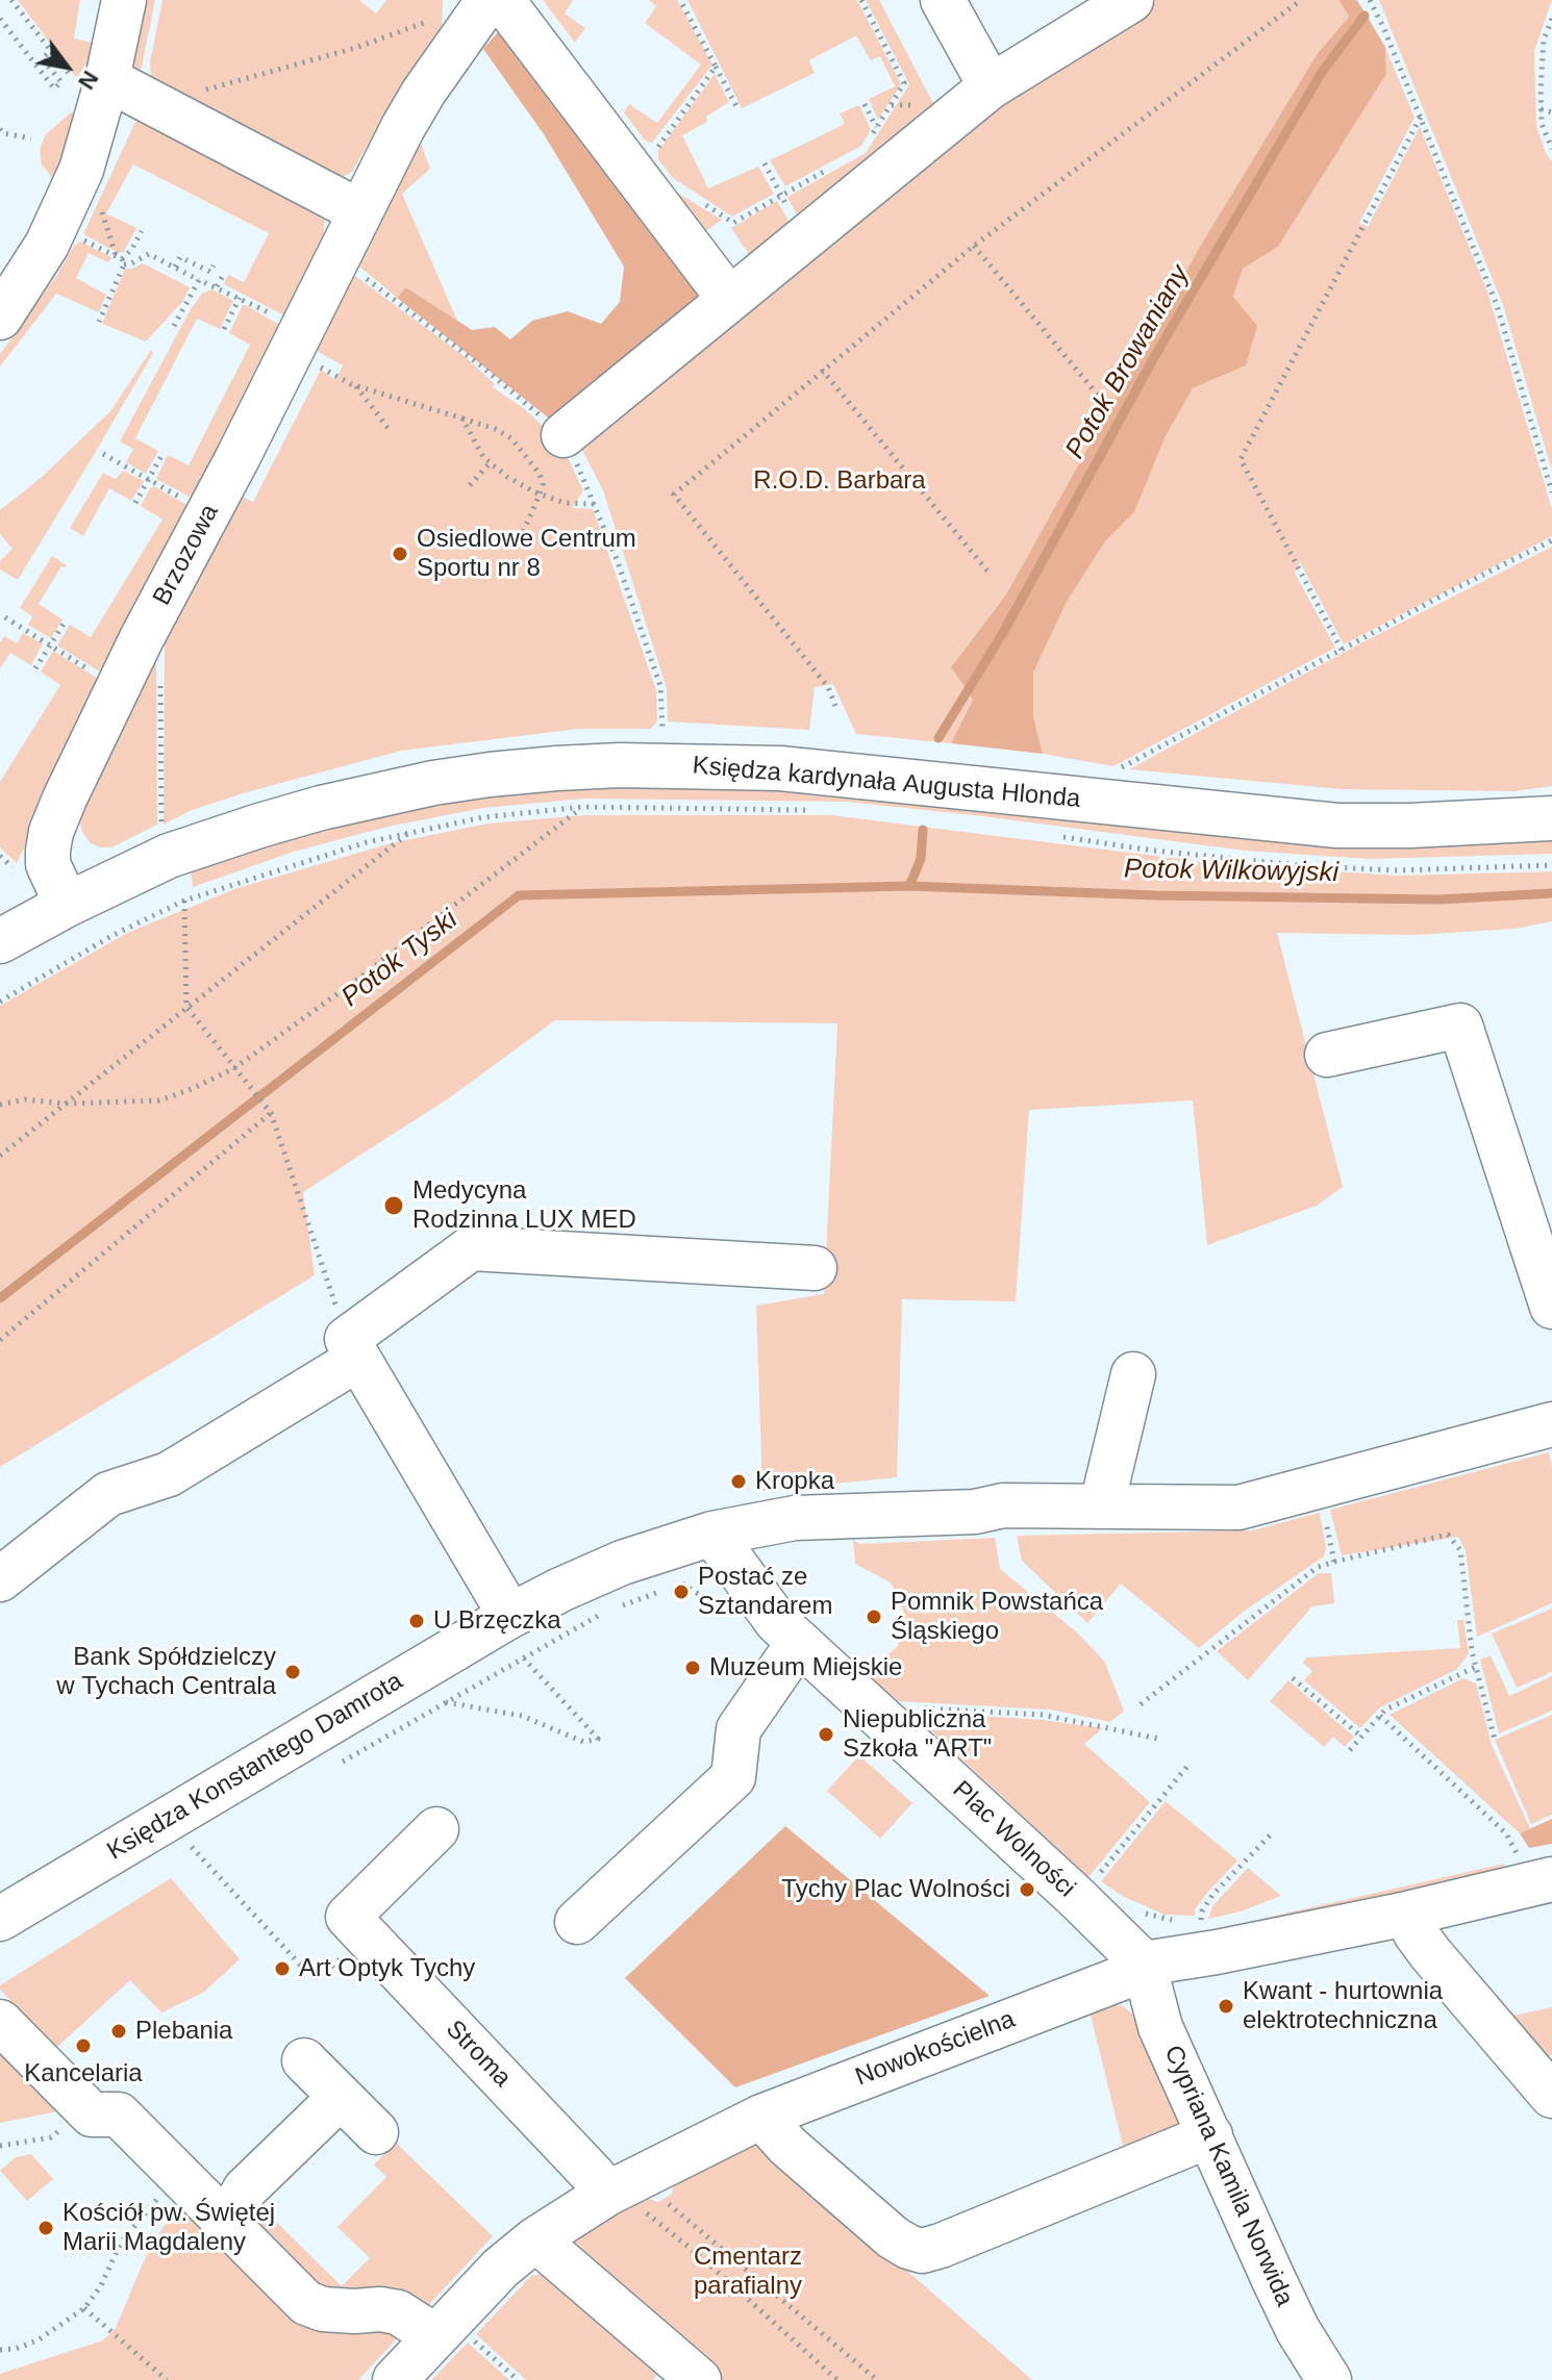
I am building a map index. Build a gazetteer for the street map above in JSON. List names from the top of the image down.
{
  "streets": {
    "street": [
      "Brzozowa",
      "Księdza kardynała Augusta Hlonda",
      "Księdza Konstantego Damrota",
      "Plac Wolności",
      "Nowokościelna",
      "Stroma",
      "Cypriana Kamila Norwida"
    ]
  },
  "crossings": [
    ["Brzozowa", "Księdza kardynała Augusta Hlonda"],
    ["Księdza Konstantego Damrota", "Plac Wolności"],
    ["Plac Wolności", "Nowokościelna"],
    ["Plac Wolności", "Cypriana Kamila Norwida"],
    ["Nowokościelna", "Stroma"],
    ["Nowokościelna", "Cypriana Kamila Norwida"]
  ],
  "water": ["Potok Browaniany", "Potok Wilkowyjski", "Potok Tyski"],
  "parks": ["R.O.D. Barbara", "Cmentarz parafialny"],
  "places": [
    "Osiedlowe Centrum Sportu nr 8",
    "Medycyna Rodzinna LUX MED",
    "Kropka",
    "Postać ze Sztandarem",
    "Pomnik Powstańca Śląskiego",
    "U Brzęczka",
    "Muzeum Miejskie",
    "Bank Spółdzielczy w Tychach Centrala",
    "Niepubliczna Szkoła \"ART\"",
    "Tychy Plac Wolności",
    "Art Optyk Tychy",
    "Kwant - hurtownia elektrotechniczna",
    "Plebania",
    "Kancelaria",
    "Kościół pw. Świętej Marii Magdaleny"
  ],
  "north": "bottom right"
}
